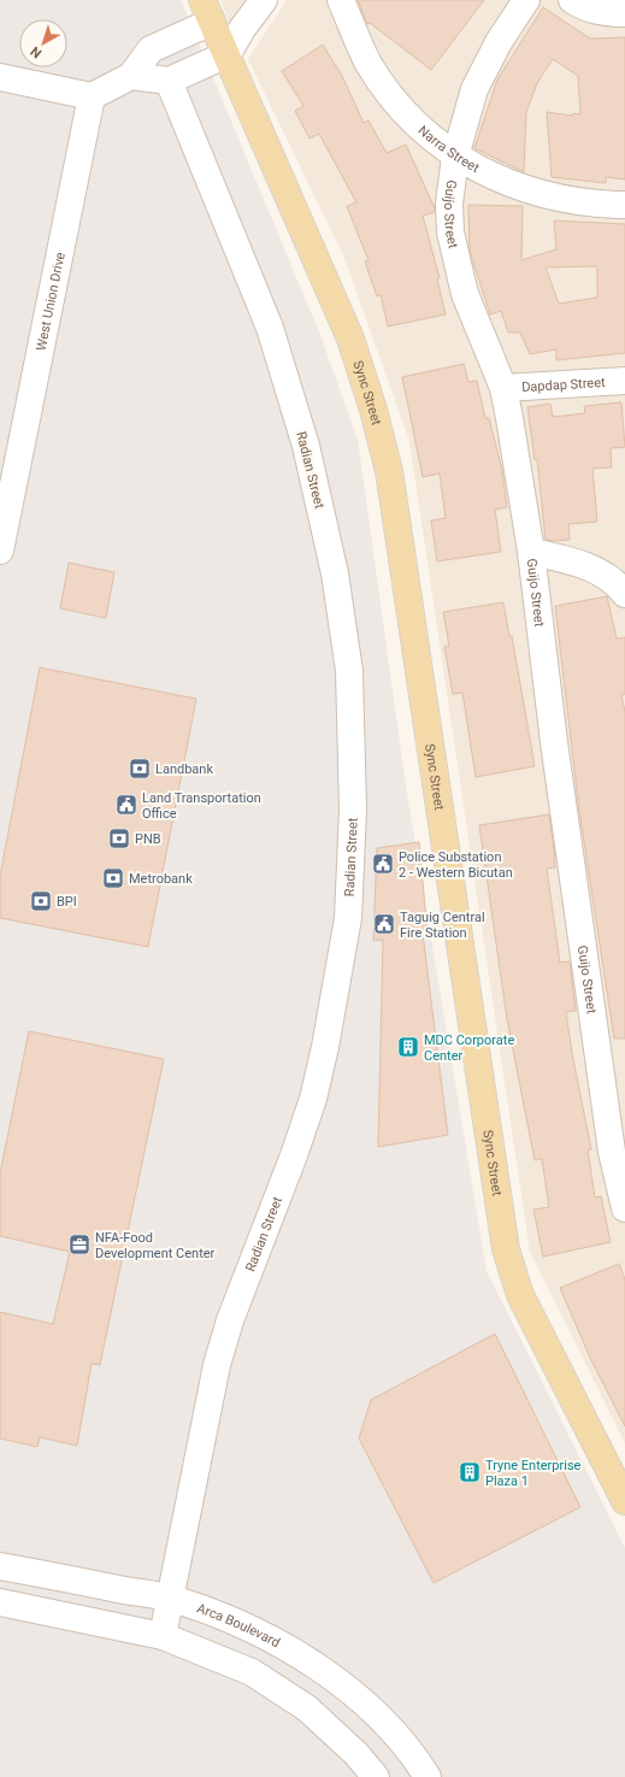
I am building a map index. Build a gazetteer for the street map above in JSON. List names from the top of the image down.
{
  "streets": {
    "main road": ["Sync Street"],
    "street": [
      "Narra Street",
      "Guijo Street",
      "West Union Drive",
      "Dapdap Street",
      "Radian Street",
      "Arca Boulevard"
    ]
  },
  "crossings": [
    ["Narra Street", "Guijo Street"],
    ["Guijo Street", "Dapdap Street"],
    ["Radian Street", "Arca Boulevard"]
  ],
  "places": {
    "bank": [
      "Landbank",
      "PNB",
      "Metrobank",
      "BPI"
    ],
    "public building": ["Land Transportation Office", "Police Substation 2 - Western Bicutan", "Taguig Central Fire Station"],
    "building": ["MDC Corporate Center", "Tryne Enterprise Plaza 1"],
    "office": ["NFA-Food Development Center"]
  },
  "north": "bottom left"
}
